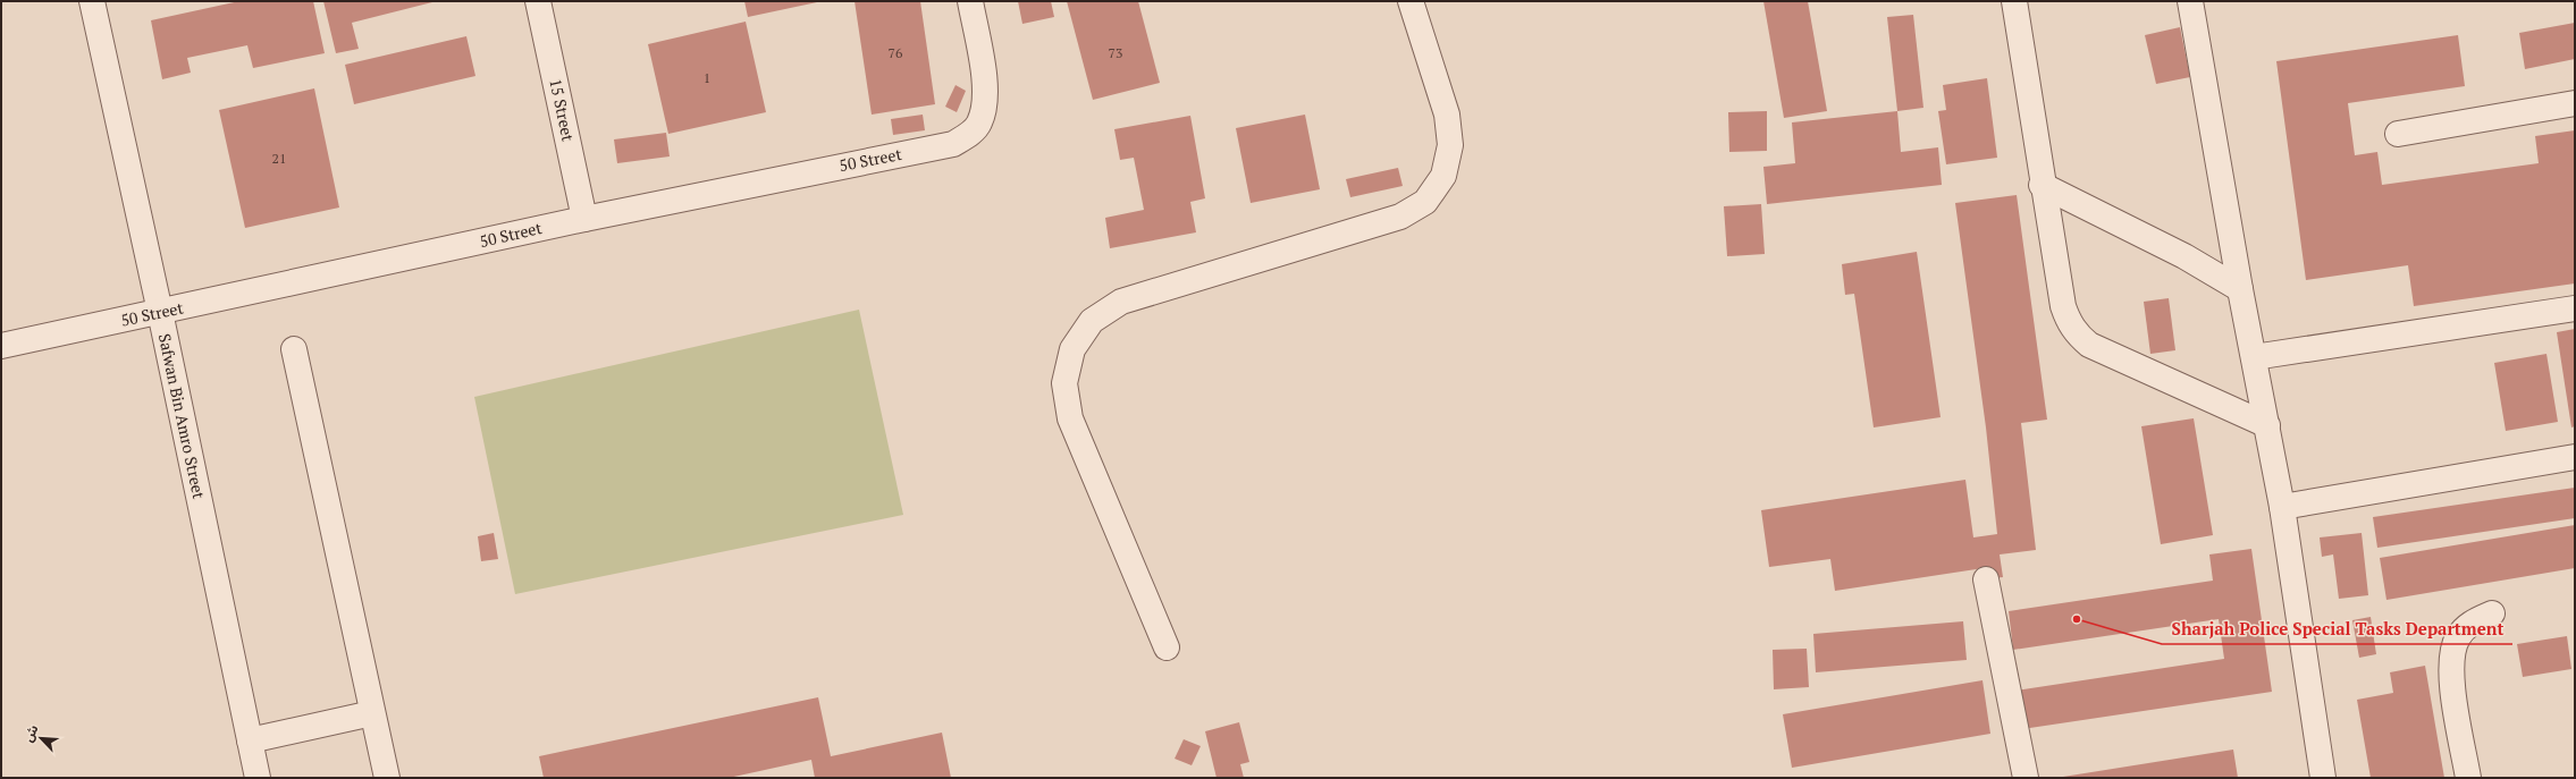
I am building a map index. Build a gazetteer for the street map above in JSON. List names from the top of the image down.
{
  "streets": {
    "street": ["15 Street", "50 Street", "Safwan Bin Amro Street"]
  },
  "crossings": [
    ["15 Street", "50 Street"],
    ["50 Street", "Safwan Bin Amro Street"]
  ],
  "places": ["Sharjah Police Special Tasks Department"],
  "house_numbers": [
    "76",
    "73",
    "1",
    "21"
  ],
  "north": "top left"
}
